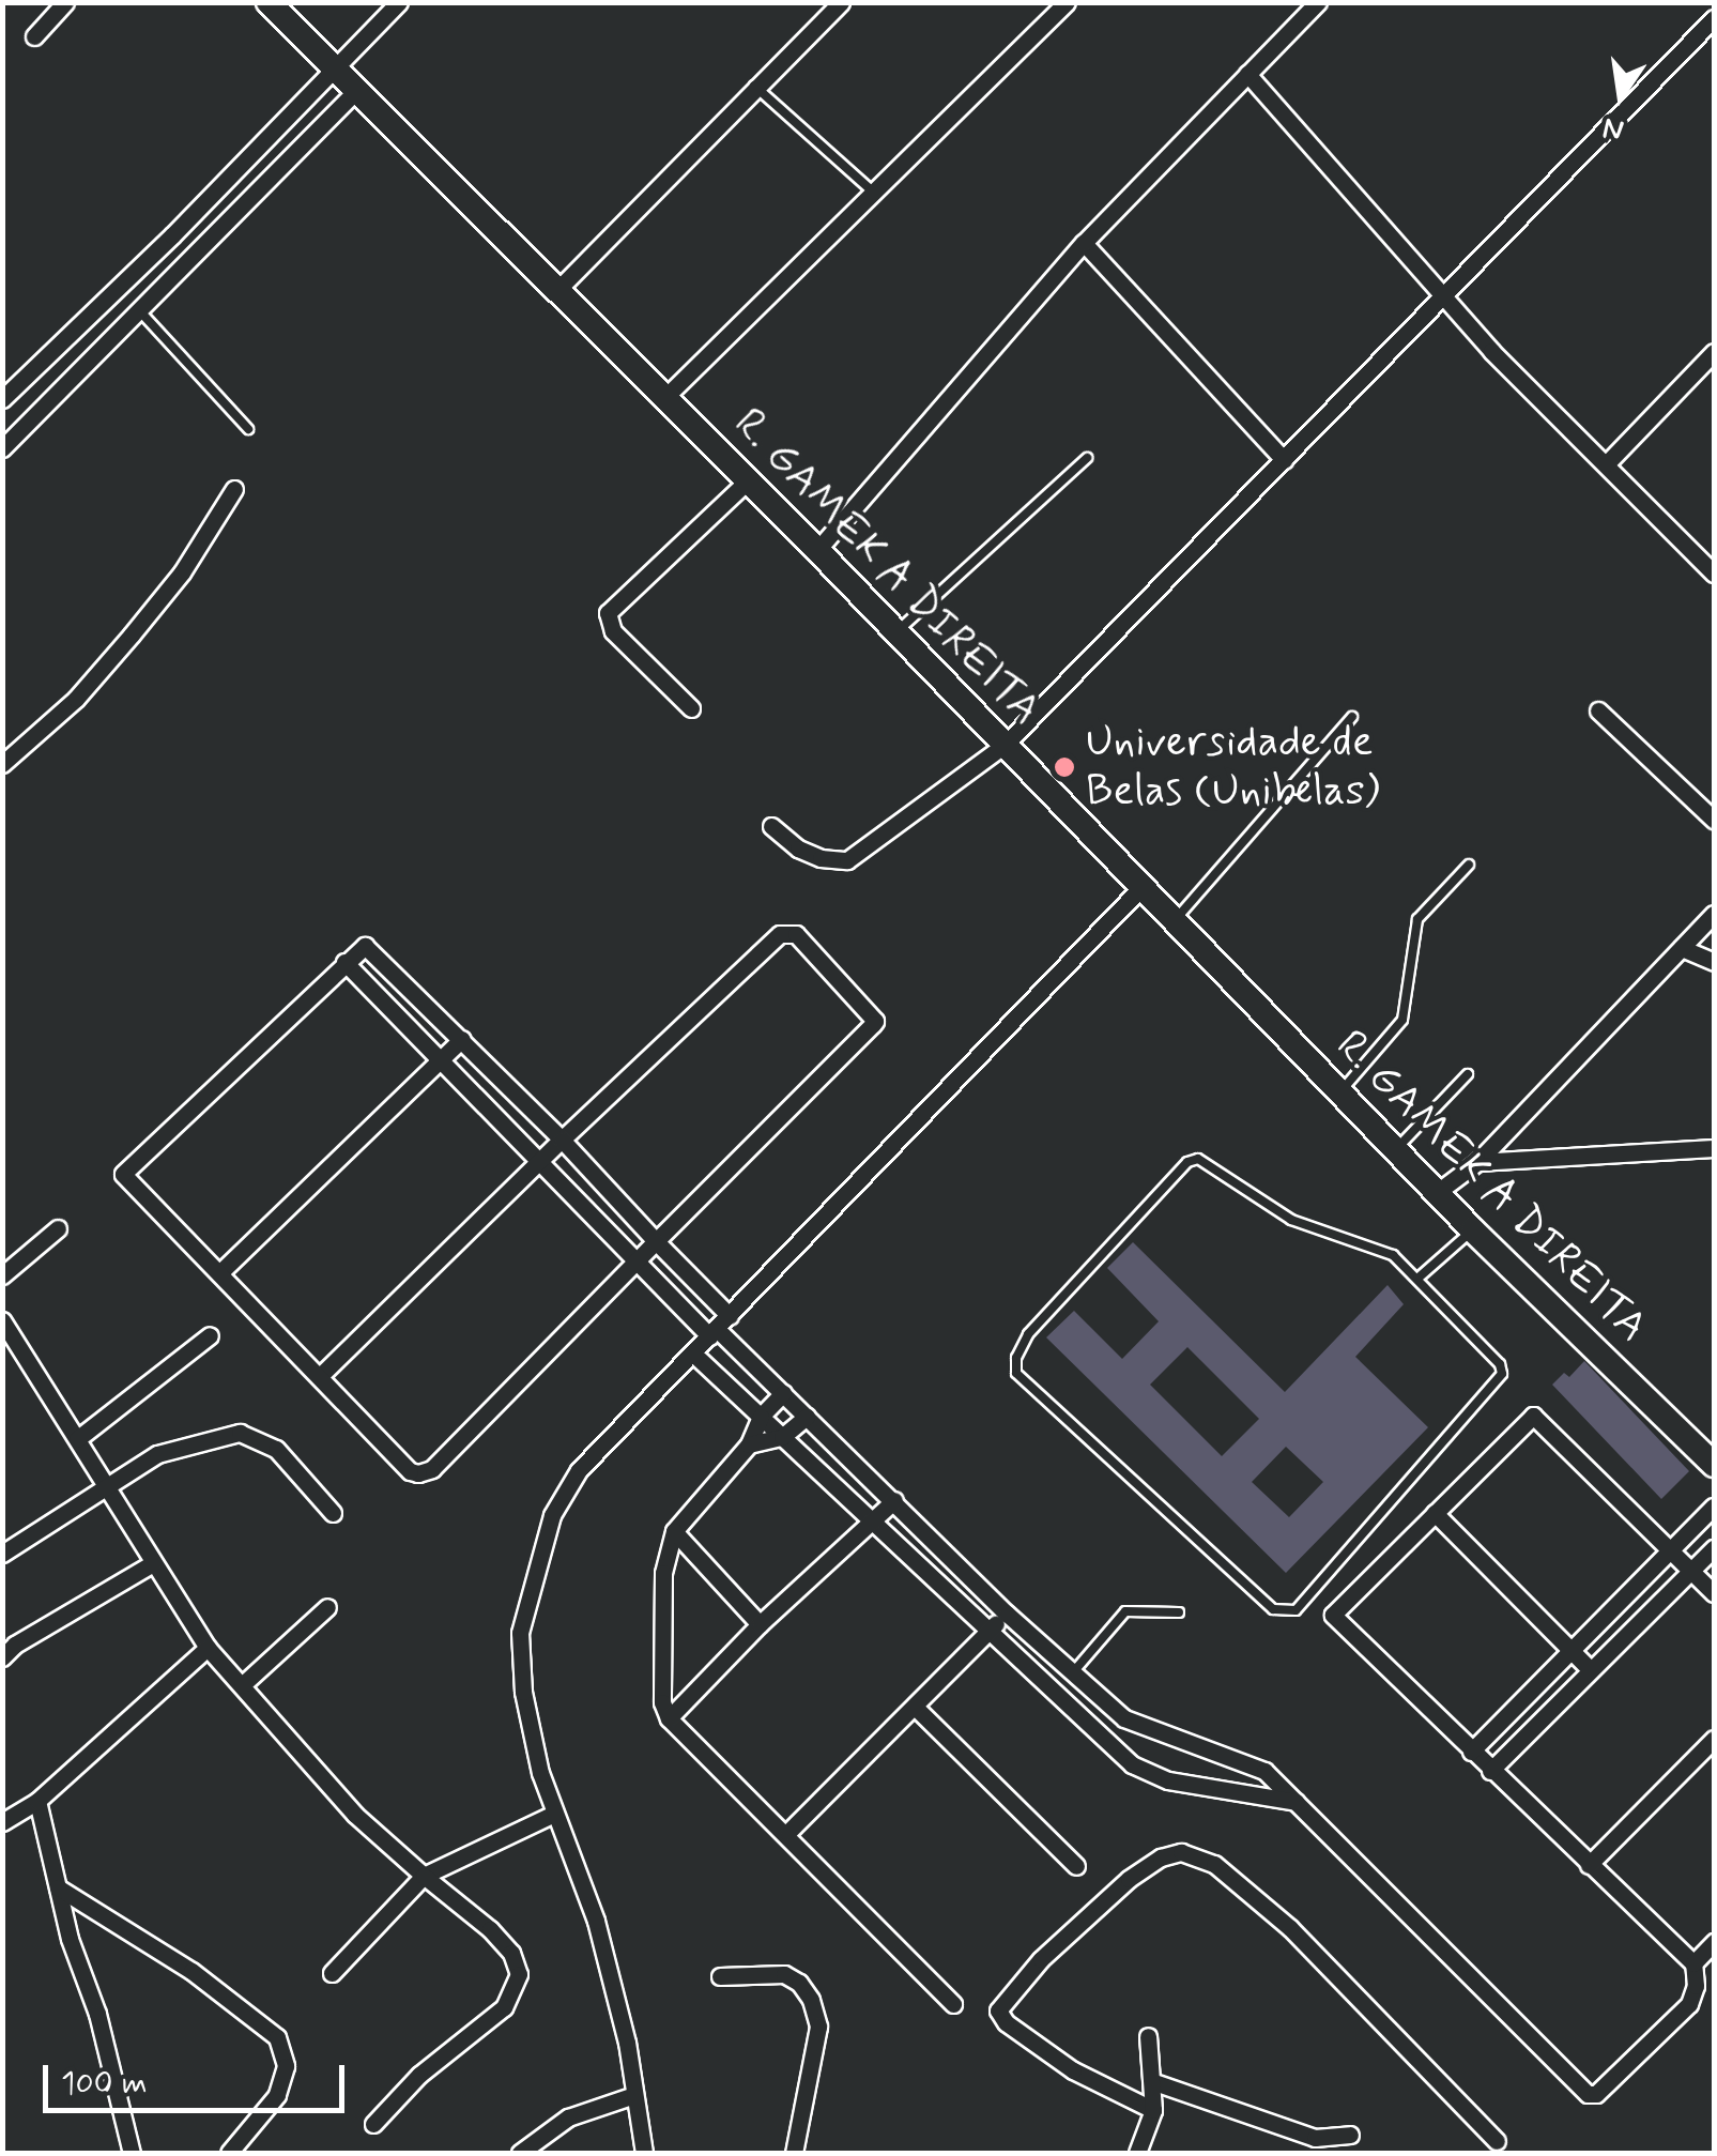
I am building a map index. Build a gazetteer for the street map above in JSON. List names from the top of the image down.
{
  "streets": {
    "main road": ["R. GAMEK A DIREITA"]
  },
  "places": ["Universidade de Belas (Unibelas)"],
  "scale_bar": "100 m",
  "north": "bottom"
}
